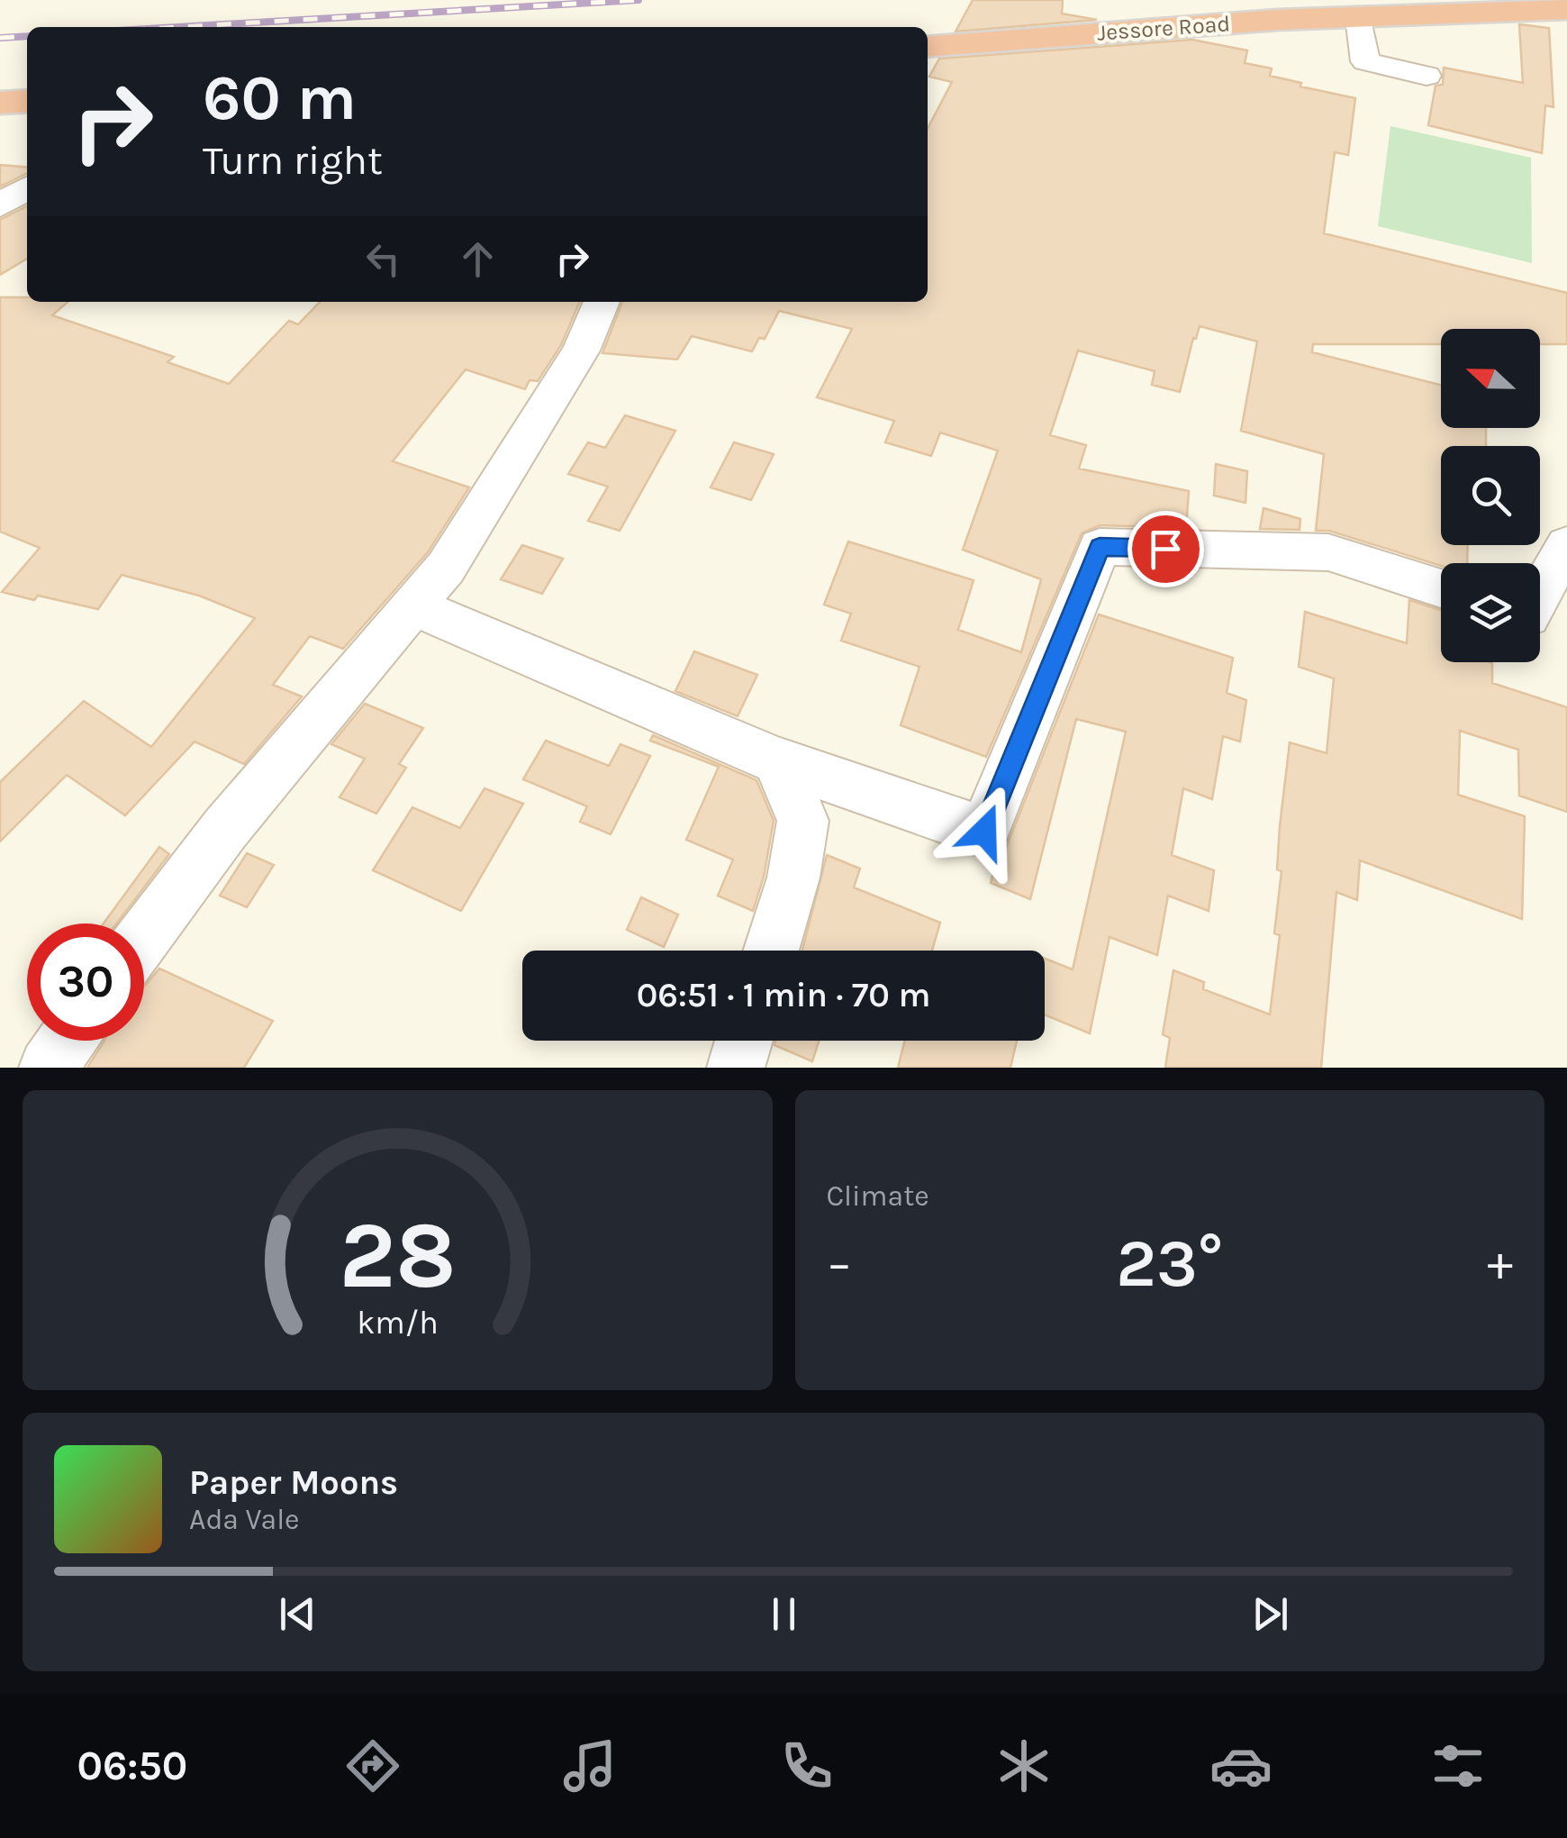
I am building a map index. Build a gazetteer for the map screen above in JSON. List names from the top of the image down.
{
  "streets": {
    "highway": ["Jessore Road"]
  },
  "north": "left",
  "page": {
    "turn": ["60 m", "Turn right"],
    "limit": "30",
    "trip": "06:51 · 1 min · 70 m",
    "tile": "Climate",
    "heat": ["−", "23°", "+"],
    "song": ["Paper Moons", "Ada Vale"],
    "tabs": "06:50",
    "gauge": ["28", "km/h"]
  }
}
